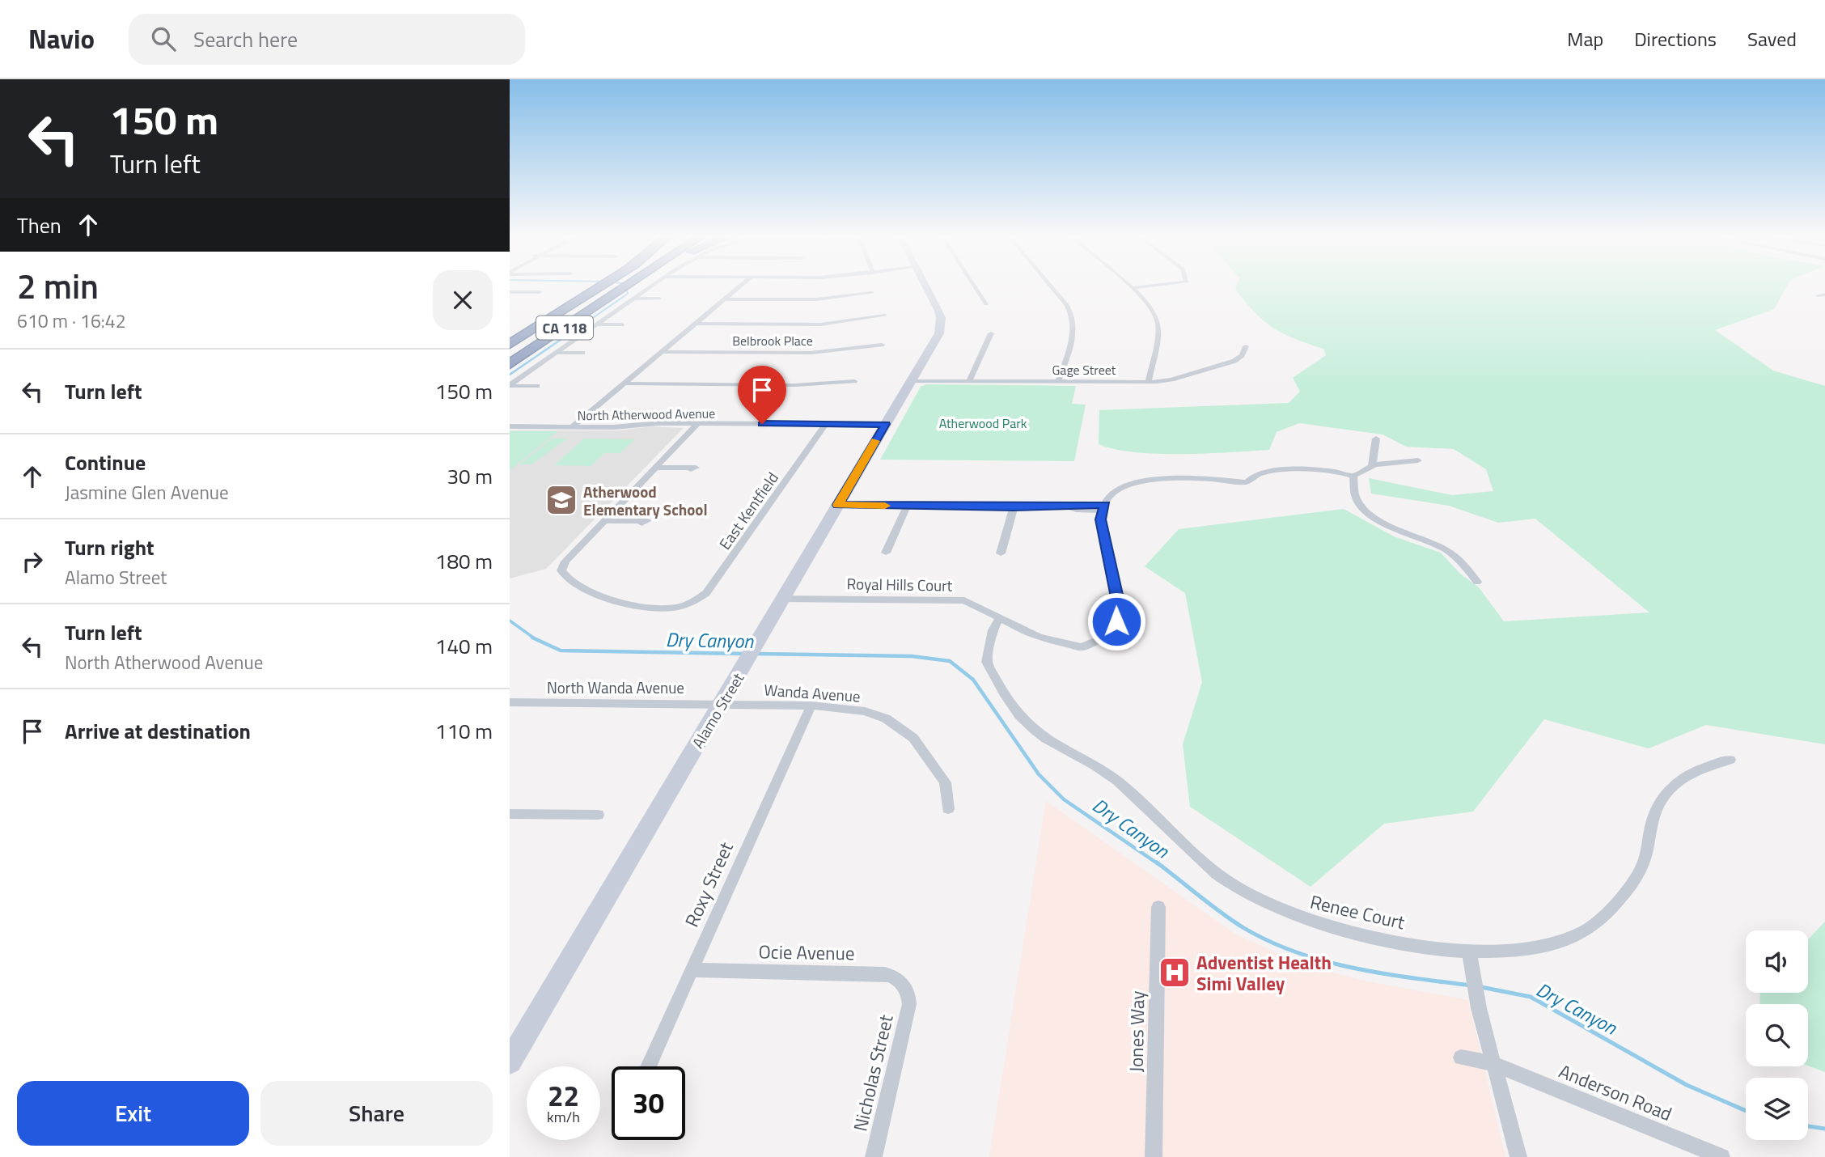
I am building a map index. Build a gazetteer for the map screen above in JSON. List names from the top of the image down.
{
  "streets": {
    "highway": ["CA 118"],
    "main road": ["Alamo Street"],
    "street": [
      "Belbrook Place",
      "Gage Street",
      "North Atherwood Avenue",
      "East Kentfield",
      "Royal Hills Court",
      "North Wanda Avenue",
      "Wanda Avenue",
      "Roxy Street",
      "Renee Court",
      "Ocie Avenue",
      "Jones Way",
      "Nicholas Street",
      "Anderson Road"
    ]
  },
  "crossings": [
    ["Gage Street", "Alamo Street"],
    ["North Atherwood Avenue", "East Kentfield"],
    ["North Atherwood Avenue", "Alamo Street"],
    ["Royal Hills Court", "Alamo Street"],
    ["Royal Hills Court", "Renee Court"],
    ["North Wanda Avenue", "Wanda Avenue"],
    ["North Wanda Avenue", "Alamo Street"],
    ["Wanda Avenue", "Alamo Street"],
    ["Wanda Avenue", "Roxy Street"],
    ["Roxy Street", "Ocie Avenue"],
    ["Ocie Avenue", "Nicholas Street"]
  ],
  "water": ["Dry Canyon"],
  "parks": ["Atherwood Park"],
  "places": {
    "school or university": ["Atherwood Elementary School"],
    "hospital": ["Adventist Health Simi Valley"]
  },
  "page": {
    "header": "Navio",
    "search": "Search here",
    "nav": ["Map", "Directions", "Saved"],
    "turn": ["150 m", "Turn left"],
    "then": "Then",
    "heading": ["2 min", "610 m · 16:42"],
    "list": [
      {
        "name": "Turn left",
        "value": "150 m"
      },
      {
        "name": "Continue",
        "note": "Jasmine Glen Avenue",
        "value": "30 m"
      },
      {
        "name": "Turn right",
        "note": "Alamo Street",
        "value": "180 m"
      },
      {
        "name": "Turn left",
        "note": "North Atherwood Avenue",
        "value": "140 m"
      },
      {
        "name": "Arrive at destination",
        "value": "110 m"
      }
    ],
    "speed": "22 km/h",
    "limit": "30",
    "buttons": ["Exit", "Share"]
  }
}
